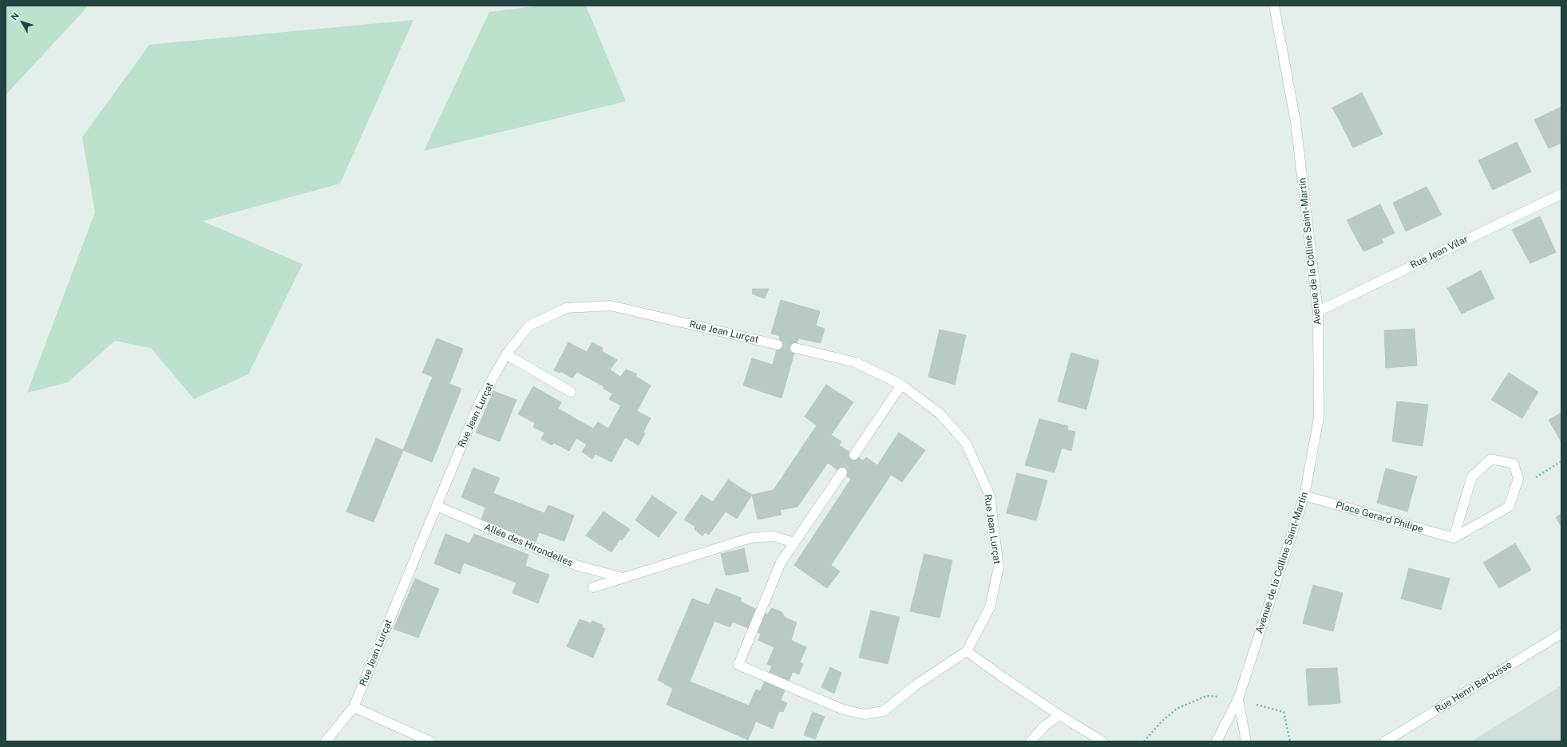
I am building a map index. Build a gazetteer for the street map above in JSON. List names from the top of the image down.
{
  "streets": {
    "street": [
      "Avenue de la Colline Saint-Martin",
      "Rue Jean Vilar",
      "Rue Jean Lurçat",
      "Place Gerard Philipe",
      "Allée des Hirondelles",
      "Rue Henri Barbusse"
    ]
  },
  "crossings": [
    ["Avenue de la Colline Saint-Martin", "Rue Jean Vilar"],
    ["Avenue de la Colline Saint-Martin", "Place Gerard Philipe"],
    ["Rue Jean Lurçat", "Allée des Hirondelles"]
  ],
  "north": "top left"
}
